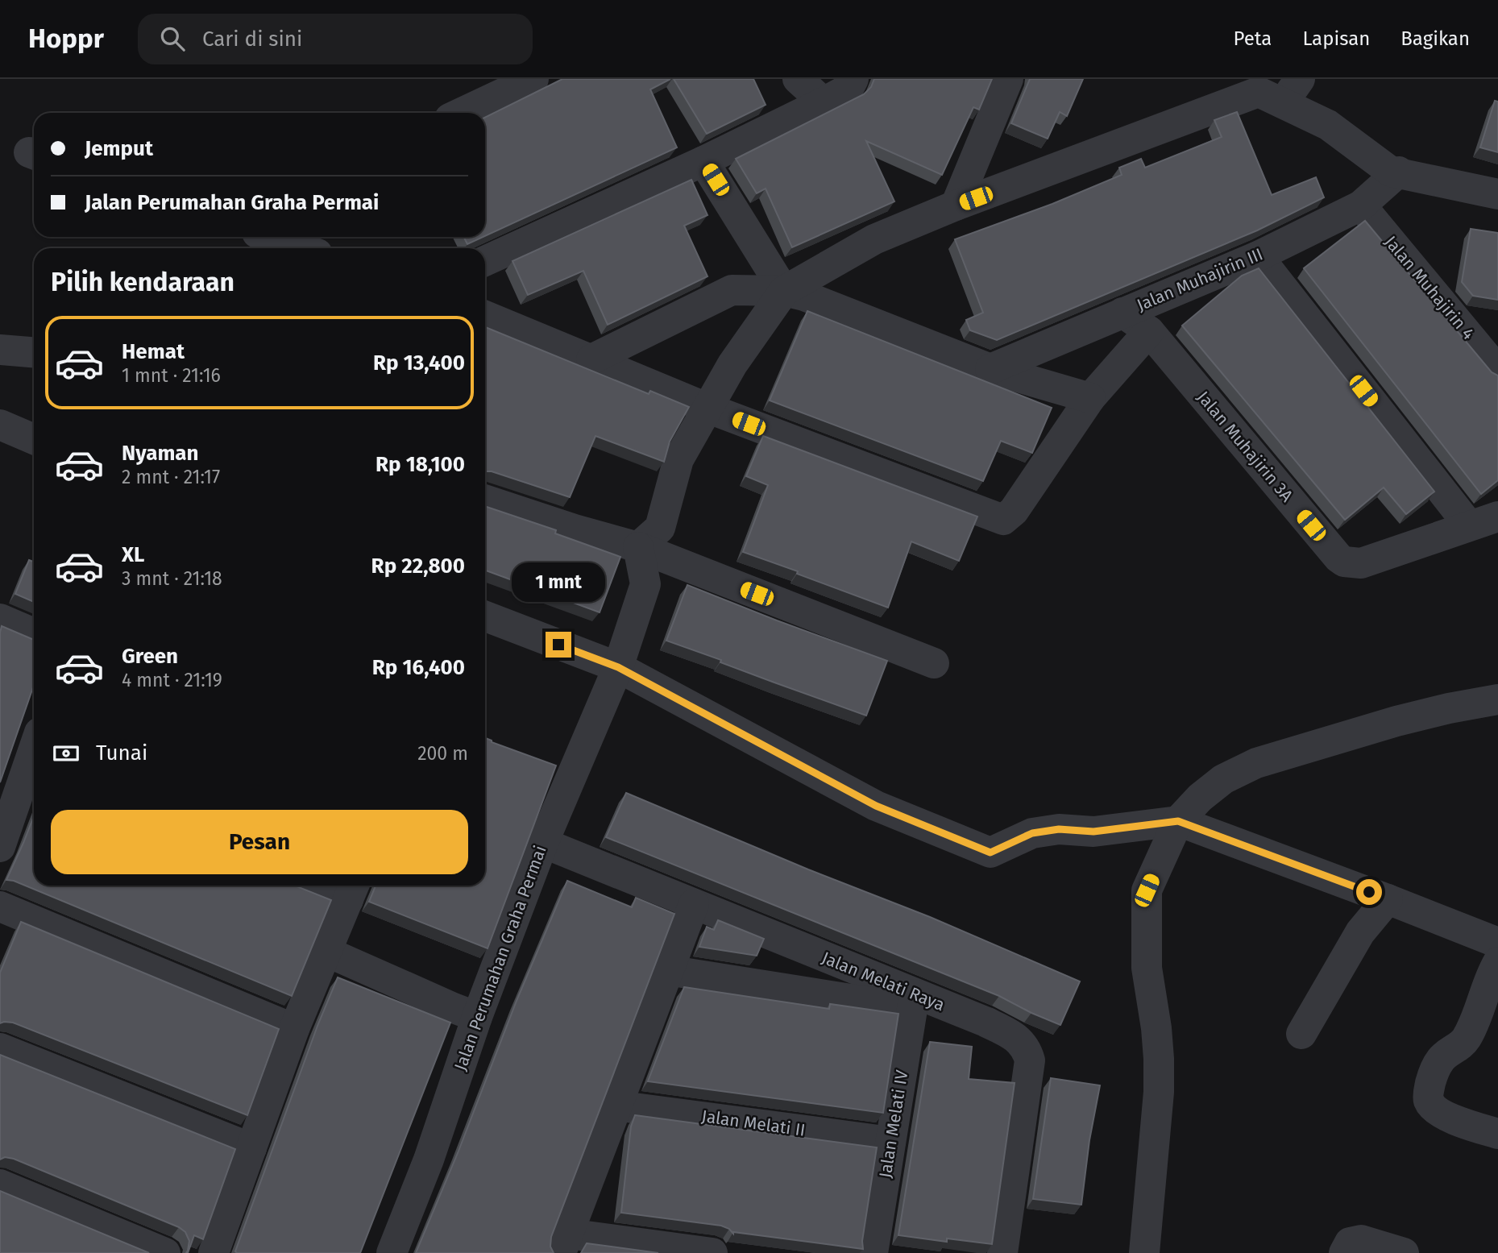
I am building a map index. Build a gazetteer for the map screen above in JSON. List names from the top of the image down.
{
  "streets": {
    "street": [
      "Jalan Muhajirin III",
      "Jalan Muhajirin 4",
      "Jalan Muhajirin 3A",
      "Jalan Perumahan Graha Permai",
      "Jalan Melati Raya",
      "Jalan Melati II",
      "Jalan Melati IV"
    ]
  },
  "crossings": [
    ["Jalan Muhajirin III", "Jalan Muhajirin 4"],
    ["Jalan Muhajirin III", "Jalan Muhajirin 3A"],
    ["Jalan Perumahan Graha Permai", "Jalan Melati Raya"],
    ["Jalan Melati Raya", "Jalan Melati IV"],
    ["Jalan Melati II", "Jalan Melati IV"]
  ],
  "page": {
    "header": "Hoppr",
    "search": "Cari di sini",
    "nav": ["Peta", "Lapisan", "Bagikan"],
    "banner": ["Jemput", "Jalan Perumahan Graha Permai"],
    "heading": "Pilih kendaraan",
    "list": [
      {
        "name": "Hemat",
        "note": "1 mnt · 21:16",
        "value": "Rp 13,400"
      },
      {
        "name": "Nyaman",
        "note": "2 mnt · 21:17",
        "value": "Rp 18,100"
      },
      {
        "name": "XL",
        "note": "3 mnt · 21:18",
        "value": "Rp 22,800"
      },
      {
        "name": "Green",
        "note": "4 mnt · 21:19",
        "value": "Rp 16,400"
      }
    ],
    "bubble": "1 mnt",
    "pay": ["Tunai", "200 m"],
    "buttons": "Pesan"
  }
}
